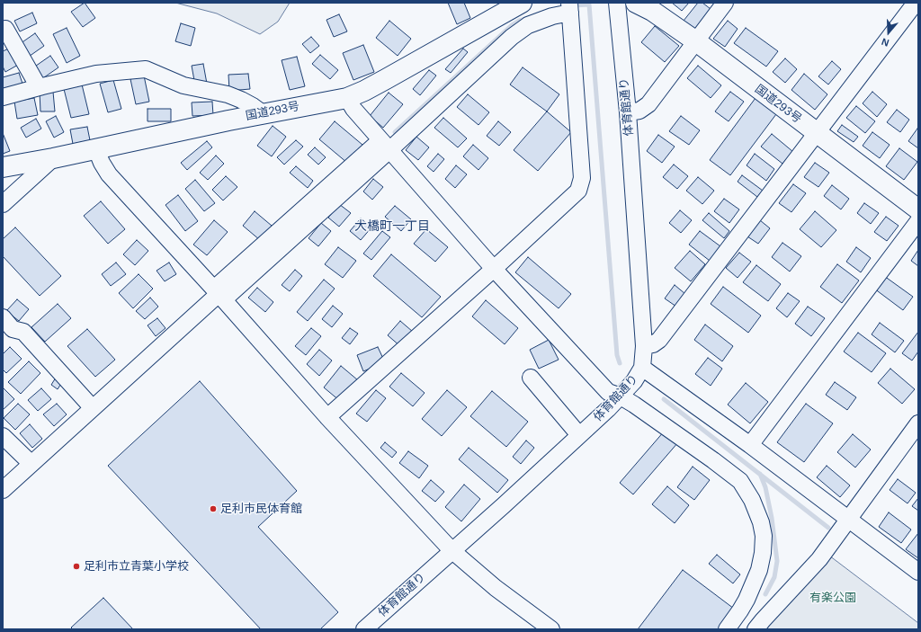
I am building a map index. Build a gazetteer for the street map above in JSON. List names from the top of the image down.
{
  "streets": {
    "highway": ["国道293号"],
    "street": ["体育館通り"]
  },
  "districts": ["大橋町一丁目"],
  "parks": ["有楽公園"],
  "places": ["足利市民体育館", "足利市立青葉小学校"],
  "north": "bottom"
}
